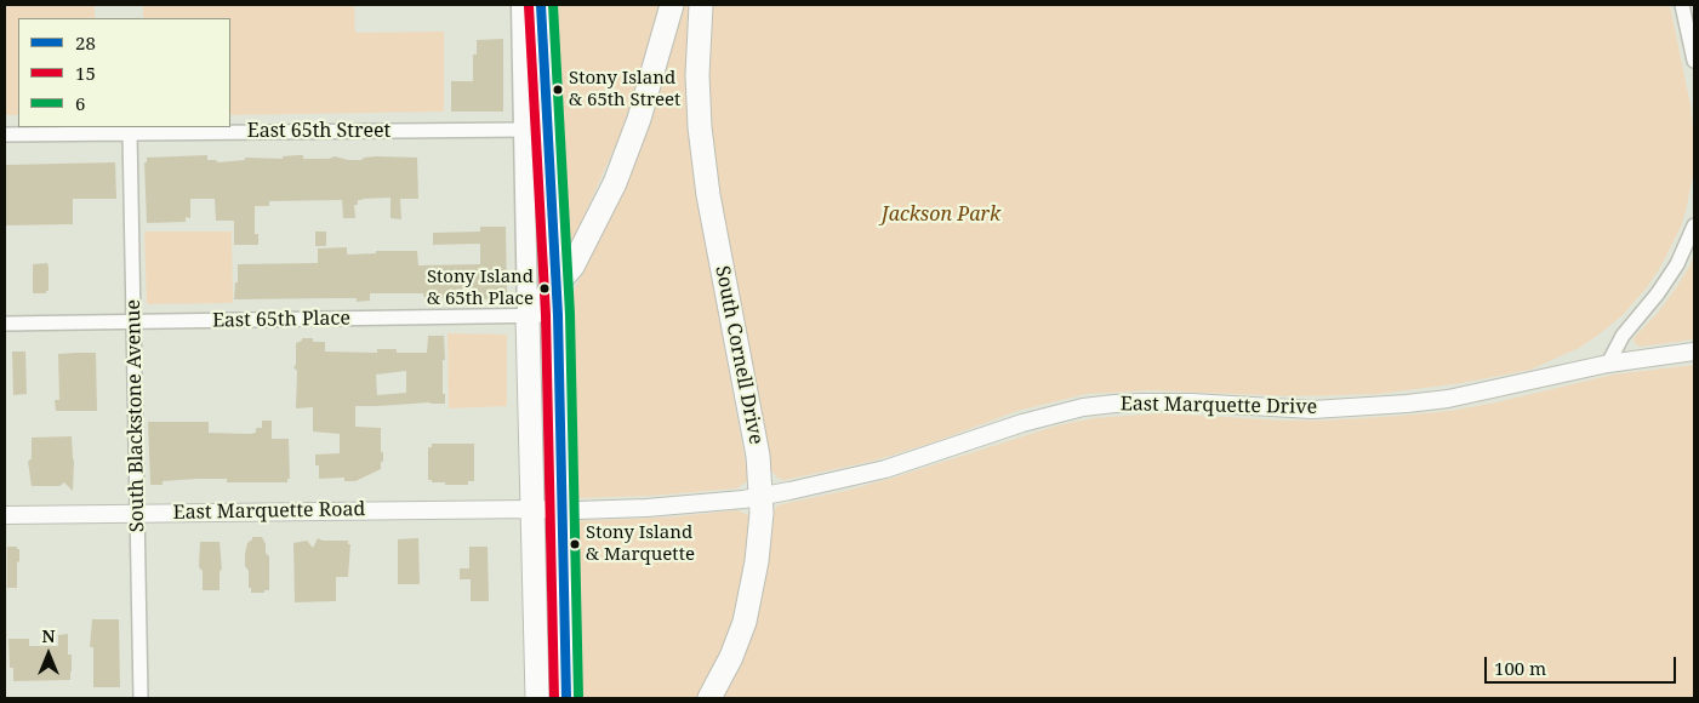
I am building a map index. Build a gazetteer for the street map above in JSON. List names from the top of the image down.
{
  "streets": {
    "highway": ["South Cornell Drive"],
    "street": [
      "East 65th Street",
      "East 65th Place",
      "East Marquette Drive",
      "South Blackstone Avenue",
      "East Marquette Road"
    ]
  },
  "crossings": [
    ["East 65th Street", "South Blackstone Avenue"],
    ["East 65th Place", "South Blackstone Avenue"],
    ["South Cornell Drive", "East Marquette Drive"],
    ["East Marquette Drive", "East Marquette Road"],
    ["South Blackstone Avenue", "East Marquette Road"]
  ],
  "parks": ["Jackson Park"],
  "places": ["Stony Island & 65th Street", "Stony Island & 65th Place", "Stony Island & Marquette"],
  "lines": ["transit line 28", "transit line 6", "transit line 15"],
  "legend": ["28", "15", "6"],
  "scale_bar": "100 m",
  "north": "top"
}
